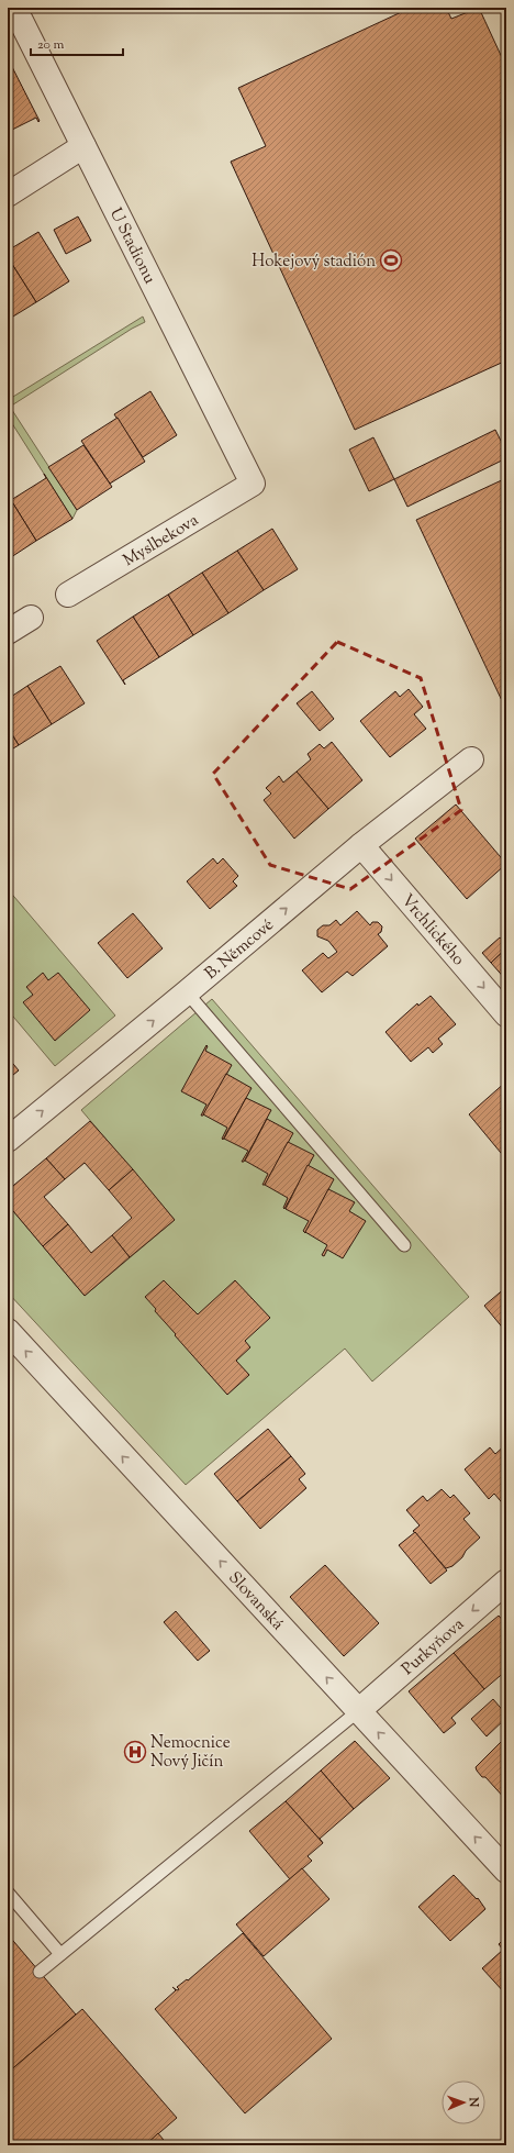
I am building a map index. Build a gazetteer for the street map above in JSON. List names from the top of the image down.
{
  "streets": {
    "street": [
      "U Stadionu",
      "Myslbekova",
      "Vrchlického",
      "B. Němcové",
      "Slovanská",
      "Purkyňova"
    ]
  },
  "crossings": [
    ["U Stadionu", "Myslbekova"],
    ["Vrchlického", "B. Němcové"],
    ["Slovanská", "Purkyňova"]
  ],
  "one_way": [
    "Vrchlického",
    "B. Němcové",
    "Slovanská",
    "Purkyňova"
  ],
  "places": {
    "sports": ["Hokejový stadión"],
    "hospital": ["Nemocnice Nový Jičín"]
  },
  "scale_bar": "20 m",
  "north": "right"
}
